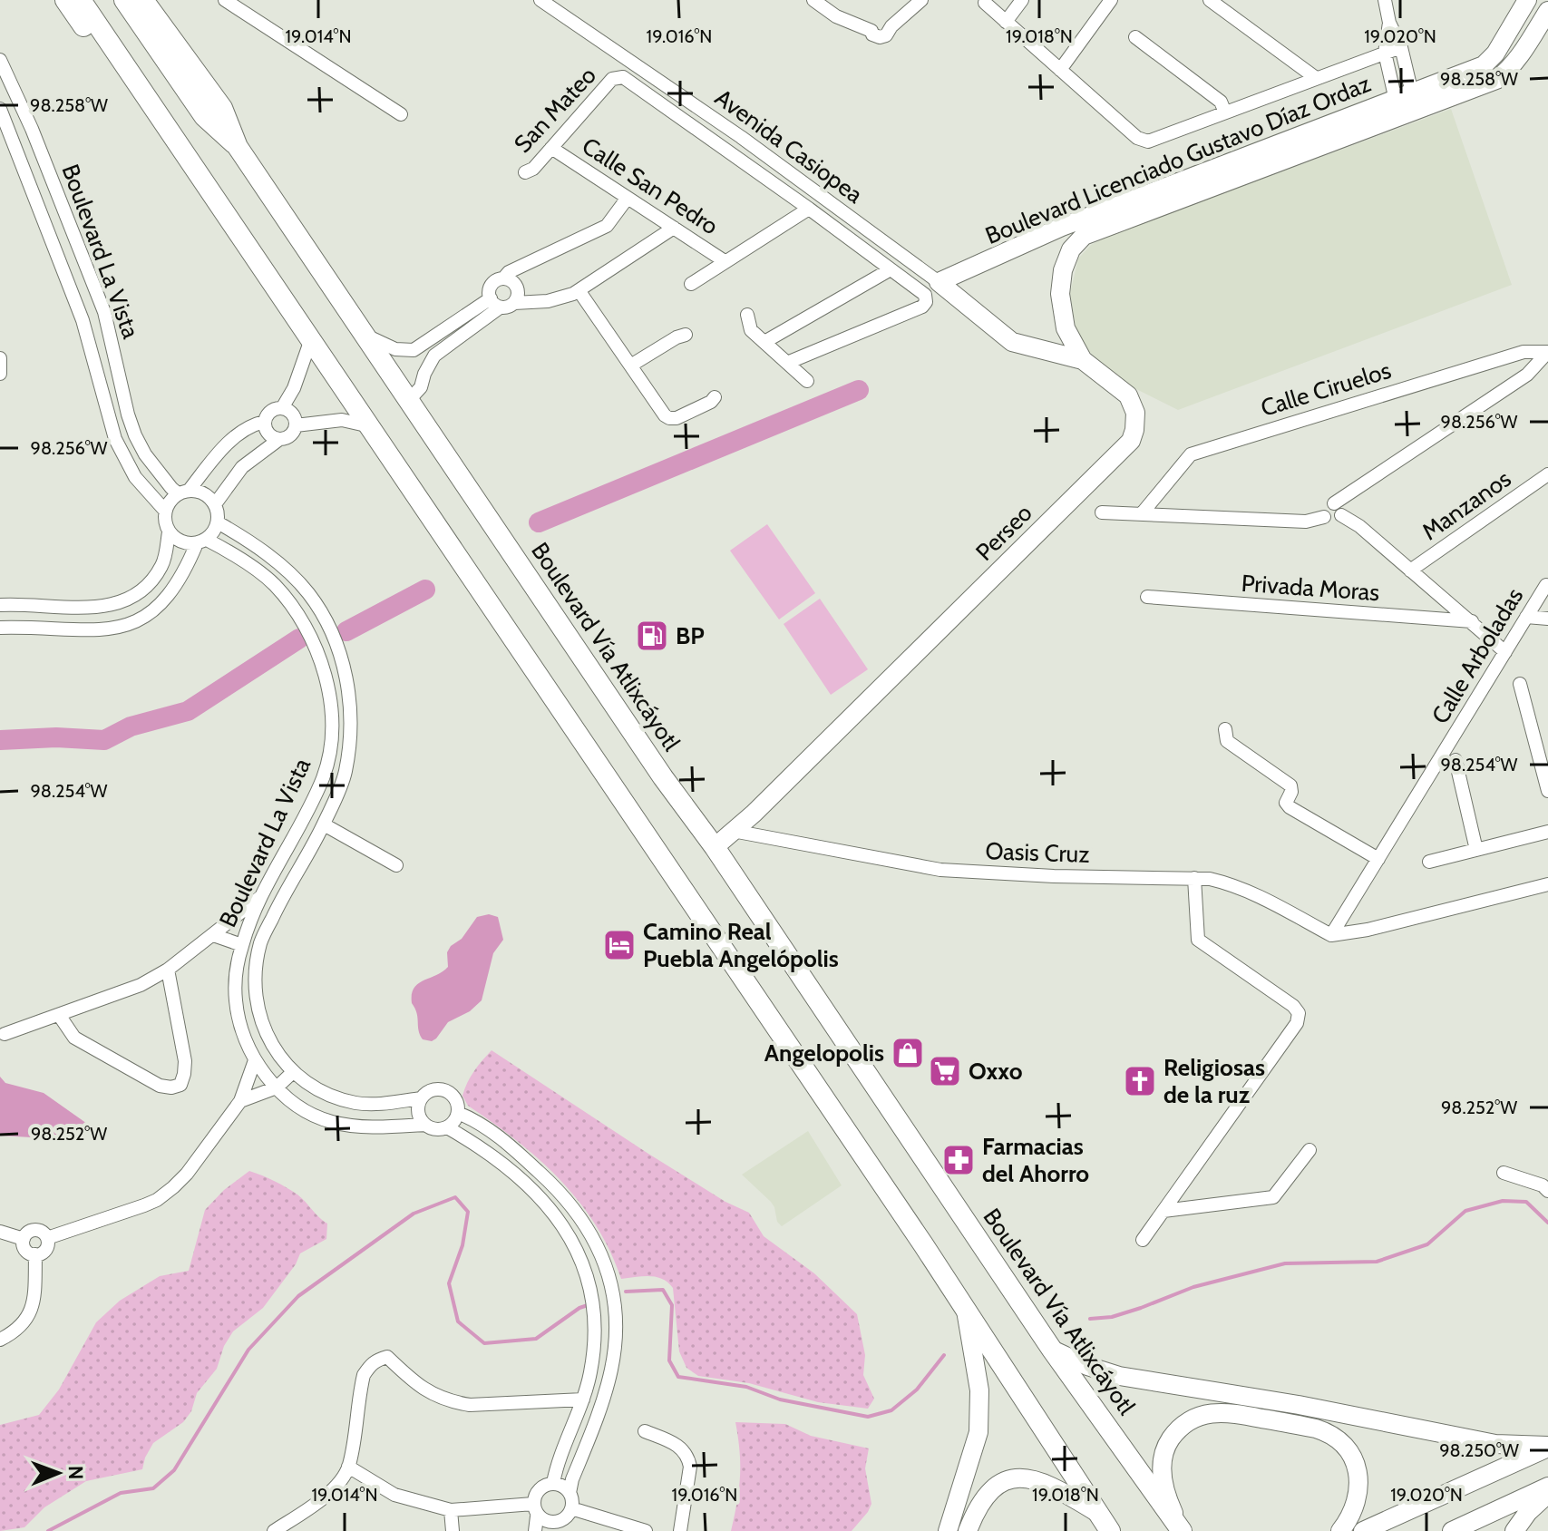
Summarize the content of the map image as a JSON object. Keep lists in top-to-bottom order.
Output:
{
  "streets": {
    "main road": ["Boulevard Vía Atlixcáyotl"],
    "street": [
      "San Mateo",
      "Avenida Casiopea",
      "Boulevard Licenciado Gustavo Díaz Ordaz",
      "Calle San Pedro",
      "Boulevard La Vista",
      "Calle Ciruelos",
      "Manzanos",
      "Perseo",
      "Privada Moras",
      "Calle Arboladas",
      "Oasis Cruz"
    ]
  },
  "crossings": [
    ["San Mateo", "Calle San Pedro"],
    ["Avenida Casiopea", "Boulevard Licenciado Gustavo Díaz Ordaz"],
    ["Avenida Casiopea", "Perseo"],
    ["Boulevard Licenciado Gustavo Díaz Ordaz", "Perseo"],
    ["Perseo", "Boulevard Vía Atlixcáyotl"],
    ["Perseo", "Oasis Cruz"],
    ["Calle Arboladas", "Oasis Cruz"]
  ],
  "places": {
    "fuel station": ["BP"],
    "hotel": ["Camino Real Puebla Angelópolis"],
    "shop": ["Angelopolis"],
    "supermarket": ["Oxxo"],
    "church": ["Religiosas de la ruz"],
    "pharmacy": ["Farmacias del Ahorro"]
  },
  "north": "right",
  "coordinates": [
    "19.014°N",
    "19.016°N",
    "19.018°N",
    "19.020°N",
    "98.258°W",
    "98.256°W",
    "98.254°W",
    "98.252°W",
    "98.250°W"
  ]
}
